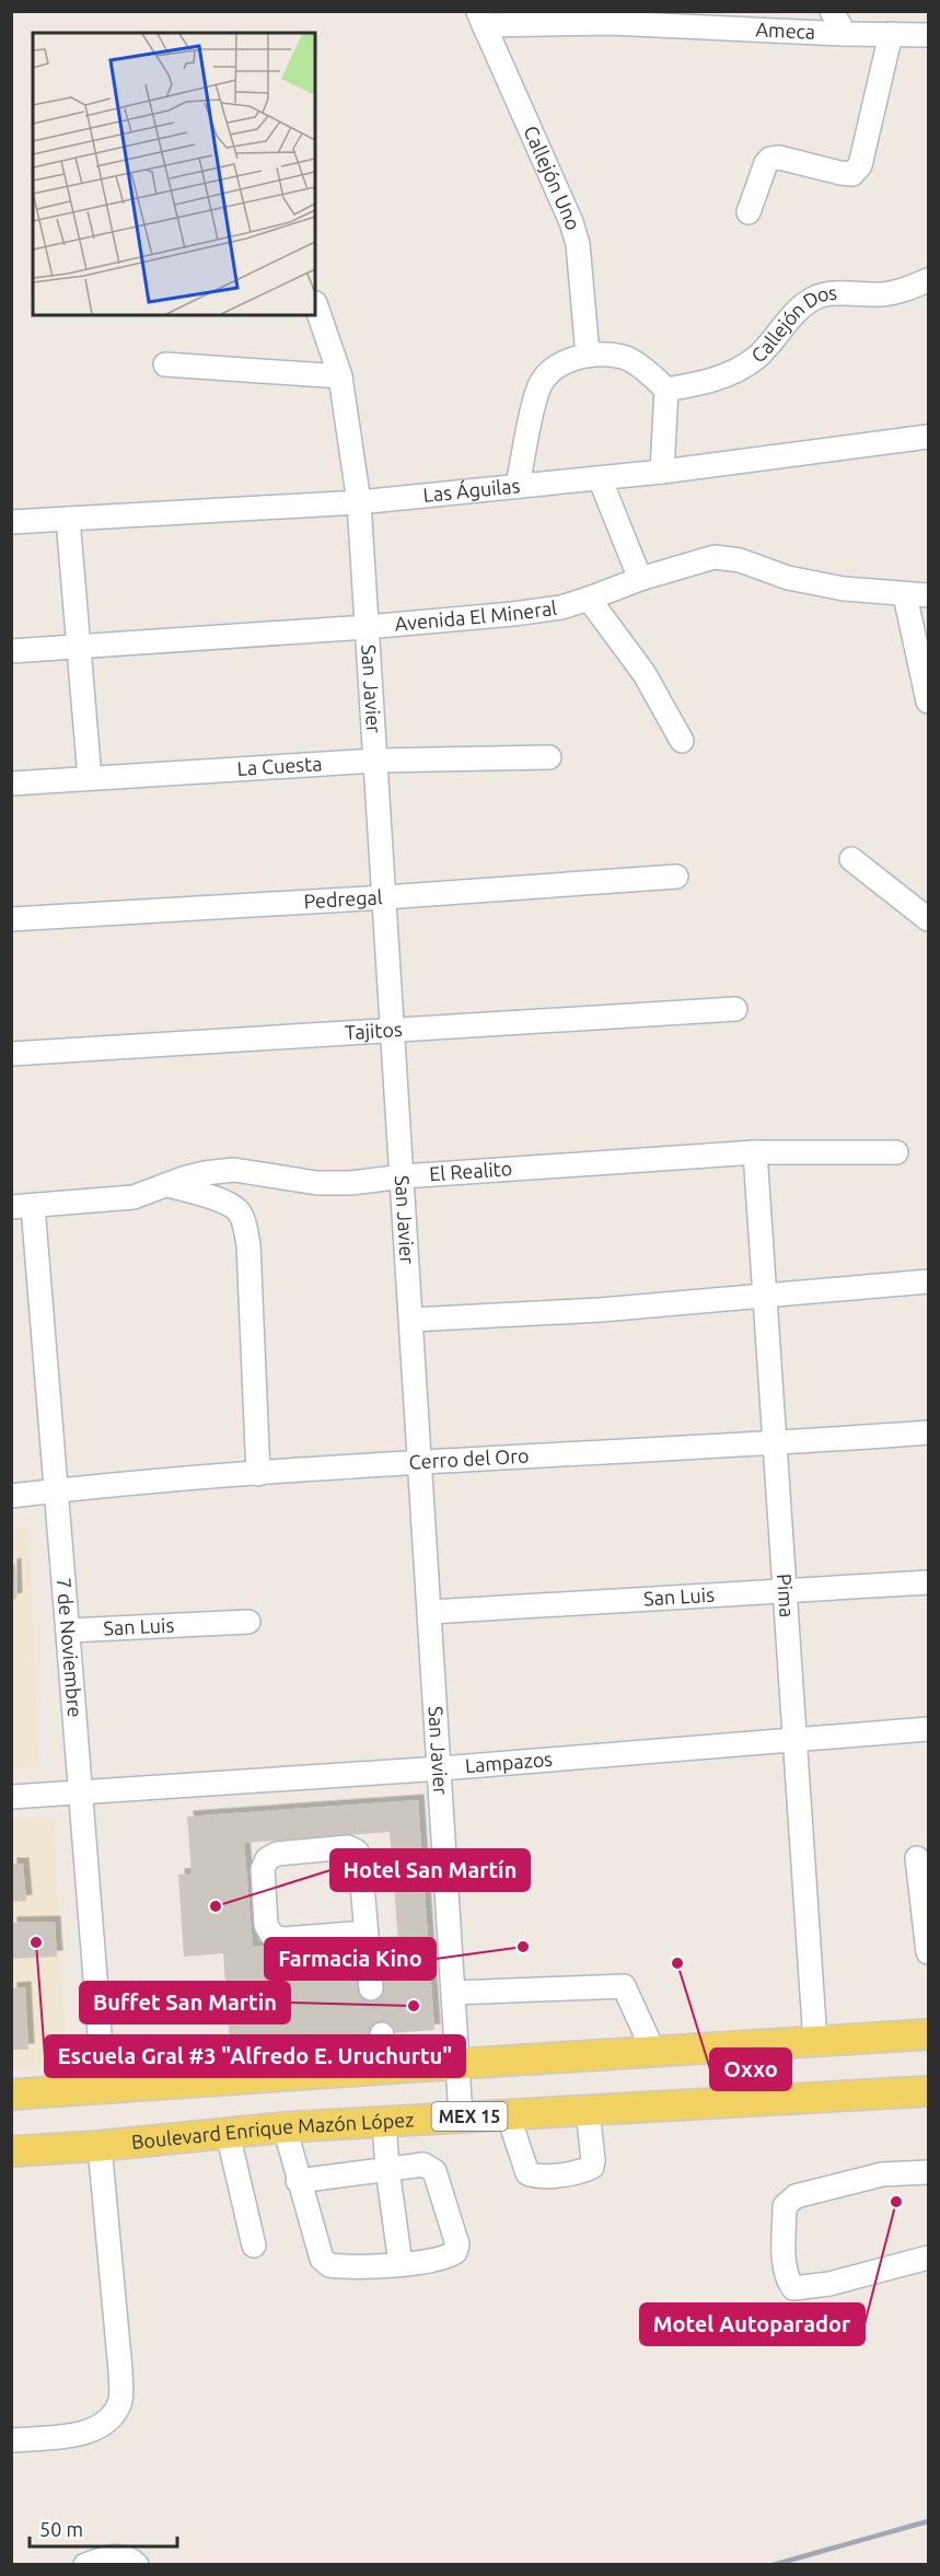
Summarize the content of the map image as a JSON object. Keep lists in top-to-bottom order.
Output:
{
  "streets": {
    "main road": ["MEX 15", "Boulevard Enrique Mazón López"],
    "street": [
      "Ameca",
      "Callejón Uno",
      "Callejón Dos",
      "Las Águilas",
      "Avenida El Mineral",
      "San Javier",
      "La Cuesta",
      "Pedregal",
      "Tajitos",
      "El Realito",
      "Cerro del Oro",
      "Pima",
      "San Luis",
      "7 de Noviembre",
      "Lampazos"
    ]
  },
  "crossings": [
    ["Ameca", "Callejón Uno"],
    ["Las Águilas", "San Javier"],
    ["Avenida El Mineral", "San Javier"],
    ["San Javier", "La Cuesta"],
    ["San Javier", "Pedregal"],
    ["San Javier", "Tajitos"],
    ["San Javier", "El Realito"],
    ["San Javier", "Cerro del Oro"],
    ["San Javier", "San Luis"],
    ["San Javier", "Lampazos"],
    ["San Javier", "Boulevard Enrique Mazón López"],
    ["El Realito", "Pima"],
    ["El Realito", "7 de Noviembre"],
    ["Cerro del Oro", "Pima"],
    ["Cerro del Oro", "7 de Noviembre"],
    ["Pima", "San Luis"],
    ["Pima", "Lampazos"],
    ["San Luis", "7 de Noviembre"],
    ["7 de Noviembre", "Lampazos"]
  ],
  "places": [
    "Hotel San Martín",
    "Escuela Gral #3 \"Alfredo E. Uruchurtu\"",
    "Farmacia Kino",
    "Oxxo",
    "Buffet San Martin",
    "Motel Autoparador"
  ],
  "scale_bar": "50 m"
}
